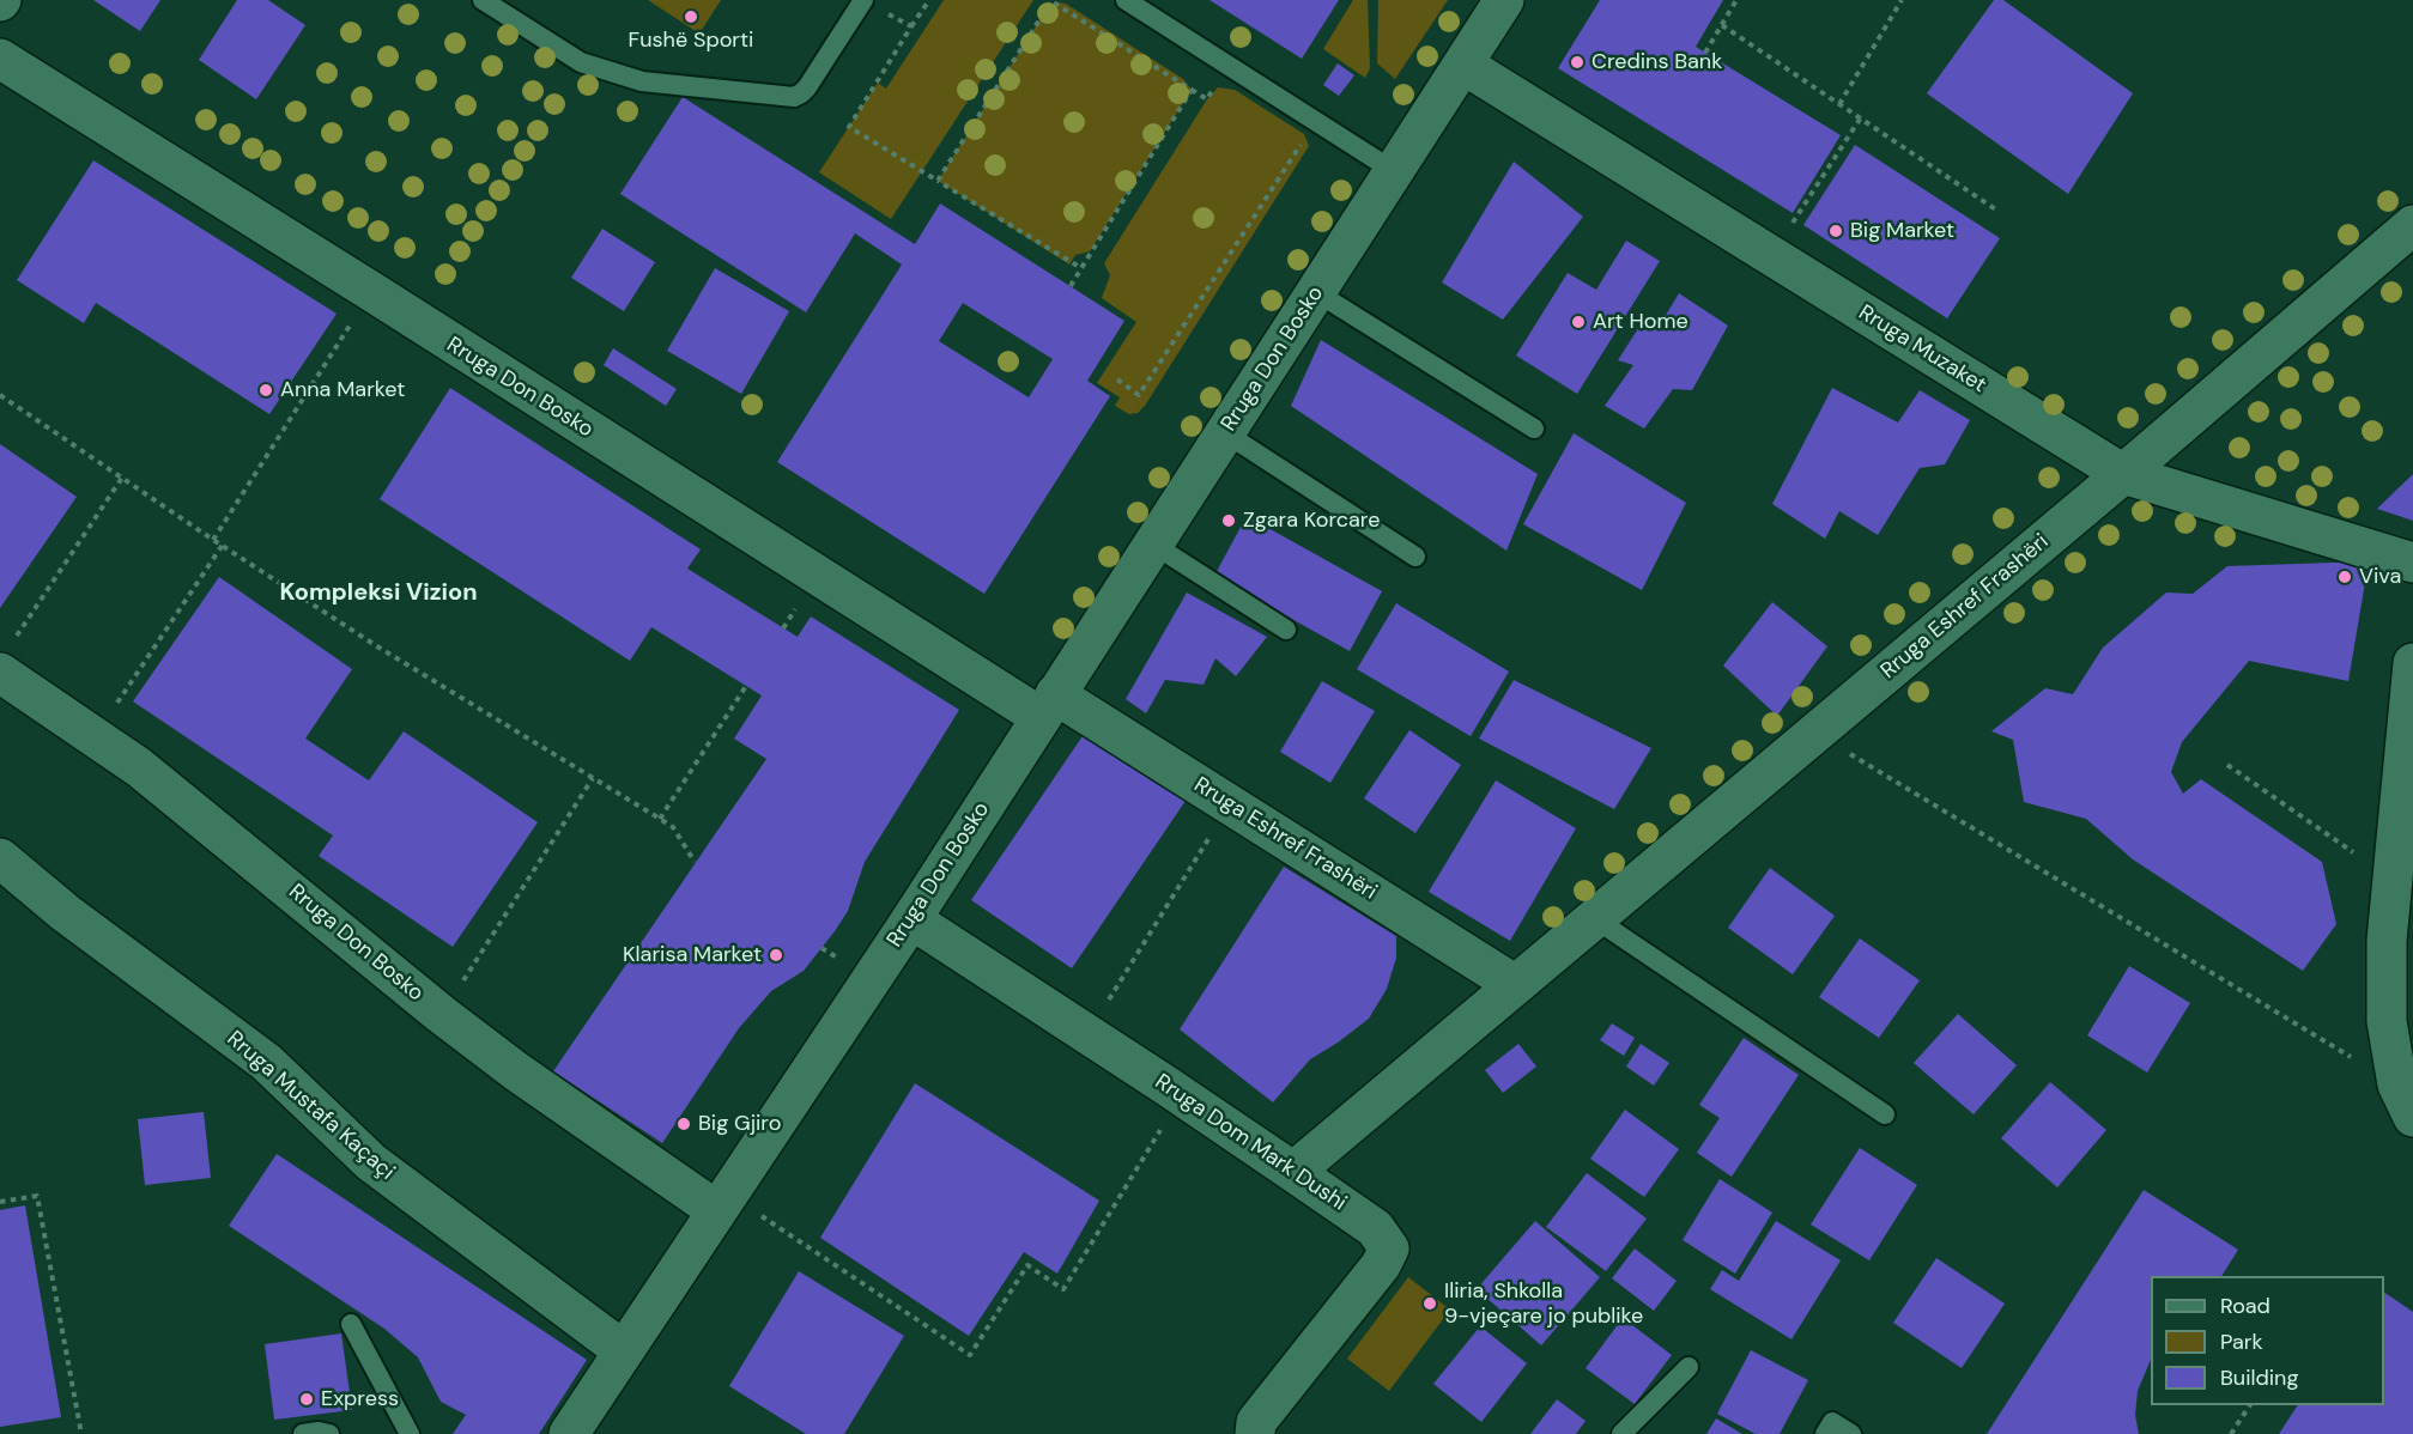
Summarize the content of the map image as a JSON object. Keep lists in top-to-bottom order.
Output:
{
  "streets": {
    "street": [
      "Rruga Muzaket",
      "Rruga Don Bosko",
      "Rruga Eshref Frashëri",
      "Rruga Mustafa Kaçaçi",
      "Rruga Dom Mark Dushi"
    ]
  },
  "crossings": [
    ["Rruga Muzaket", "Rruga Don Bosko"],
    ["Rruga Muzaket", "Rruga Eshref Frashëri"],
    ["Rruga Don Bosko", "Rruga Eshref Frashëri"],
    ["Rruga Don Bosko", "Rruga Mustafa Kaçaçi"],
    ["Rruga Don Bosko", "Rruga Dom Mark Dushi"],
    ["Rruga Eshref Frashëri", "Rruga Dom Mark Dushi"]
  ],
  "districts": ["Kompleksi Vizion"],
  "places": [
    "Fushë Sporti",
    "Credins Bank",
    "Big Market",
    "Art Home",
    "Anna Market",
    "Zgara Korcare",
    "Viva",
    "Klarisa Market",
    "Big Gjiro",
    "Iliria, Shkolla 9-vjeçare jo publike",
    "Express"
  ],
  "legend": ["Road", "Park", "Building"]
}
